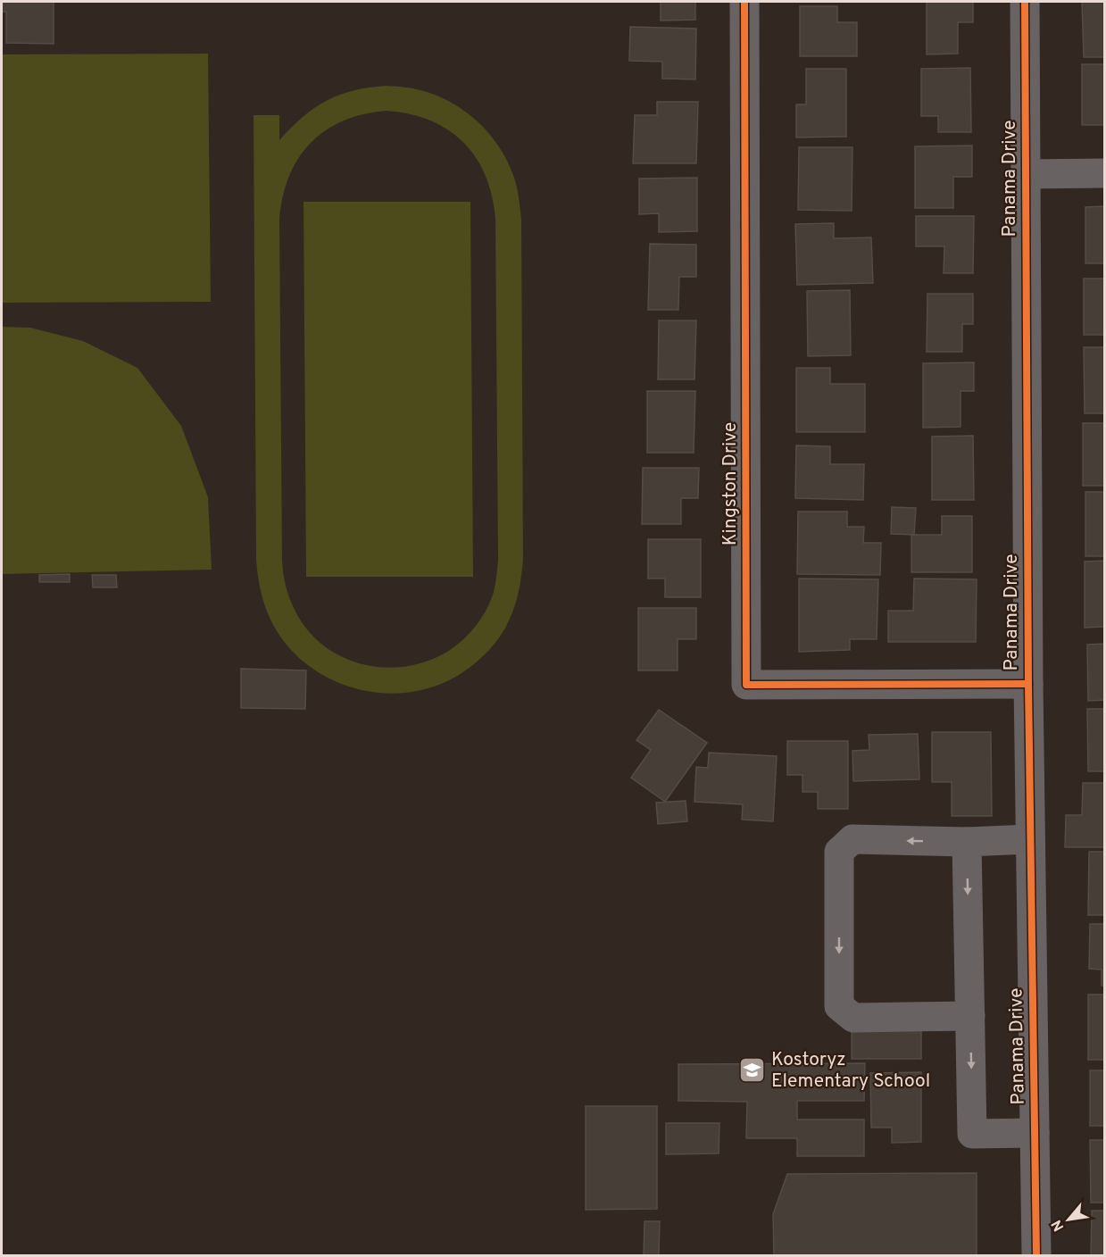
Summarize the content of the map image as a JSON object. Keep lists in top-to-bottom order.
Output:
{
  "streets": {
    "street": ["Panama Drive", "Kingston Drive"]
  },
  "crossings": [
    ["Panama Drive", "Kingston Drive"]
  ],
  "places": {
    "school or university": ["Kostoryz Elementary School"]
  },
  "north": "bottom left"
}
